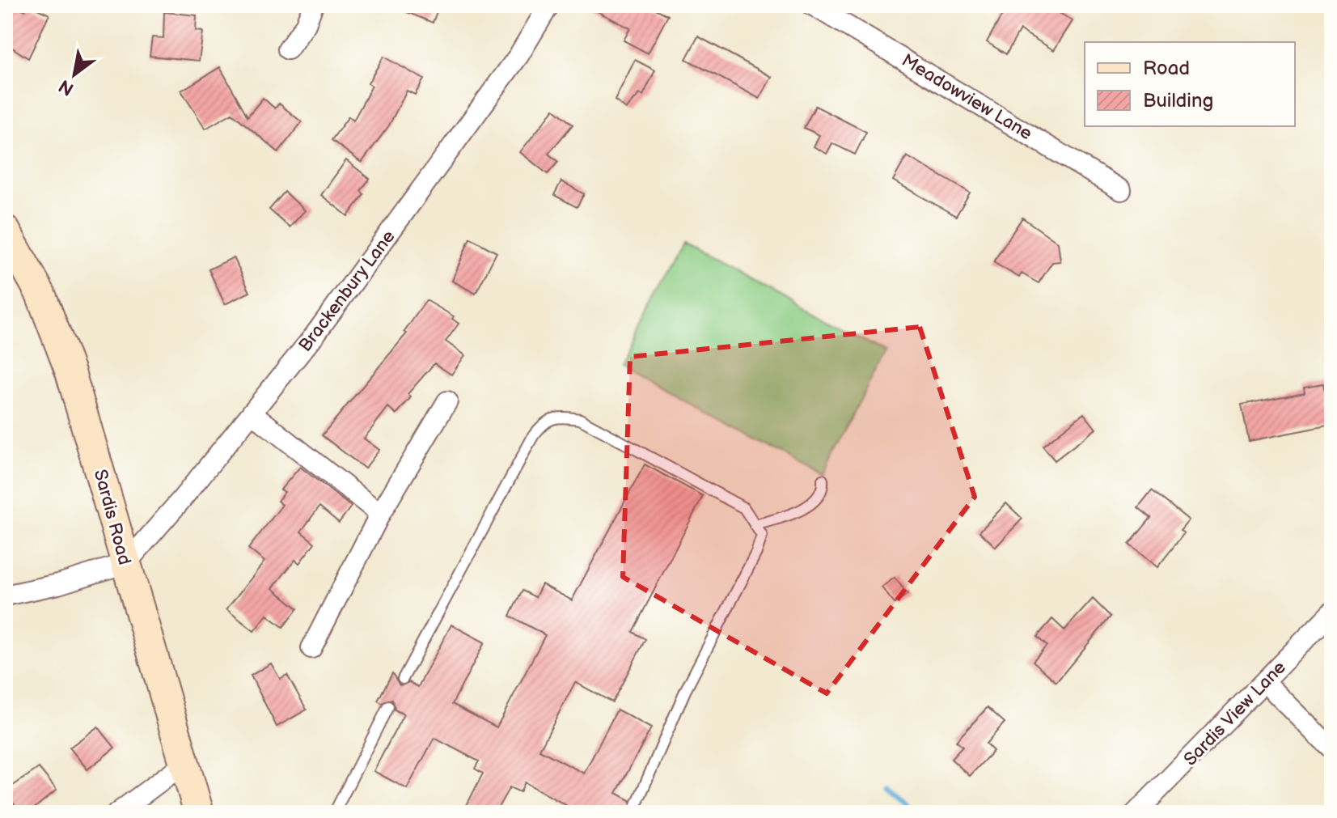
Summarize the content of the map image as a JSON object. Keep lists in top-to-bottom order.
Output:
{
  "streets": {
    "main road": ["Sardis Road"],
    "street": ["Meadowview Lane", "Brackenbury Lane", "Sardis View Lane"]
  },
  "crossings": [
    ["Brackenbury Lane", "Sardis Road"]
  ],
  "legend": ["Road", "Building"],
  "north": "bottom left"
}
